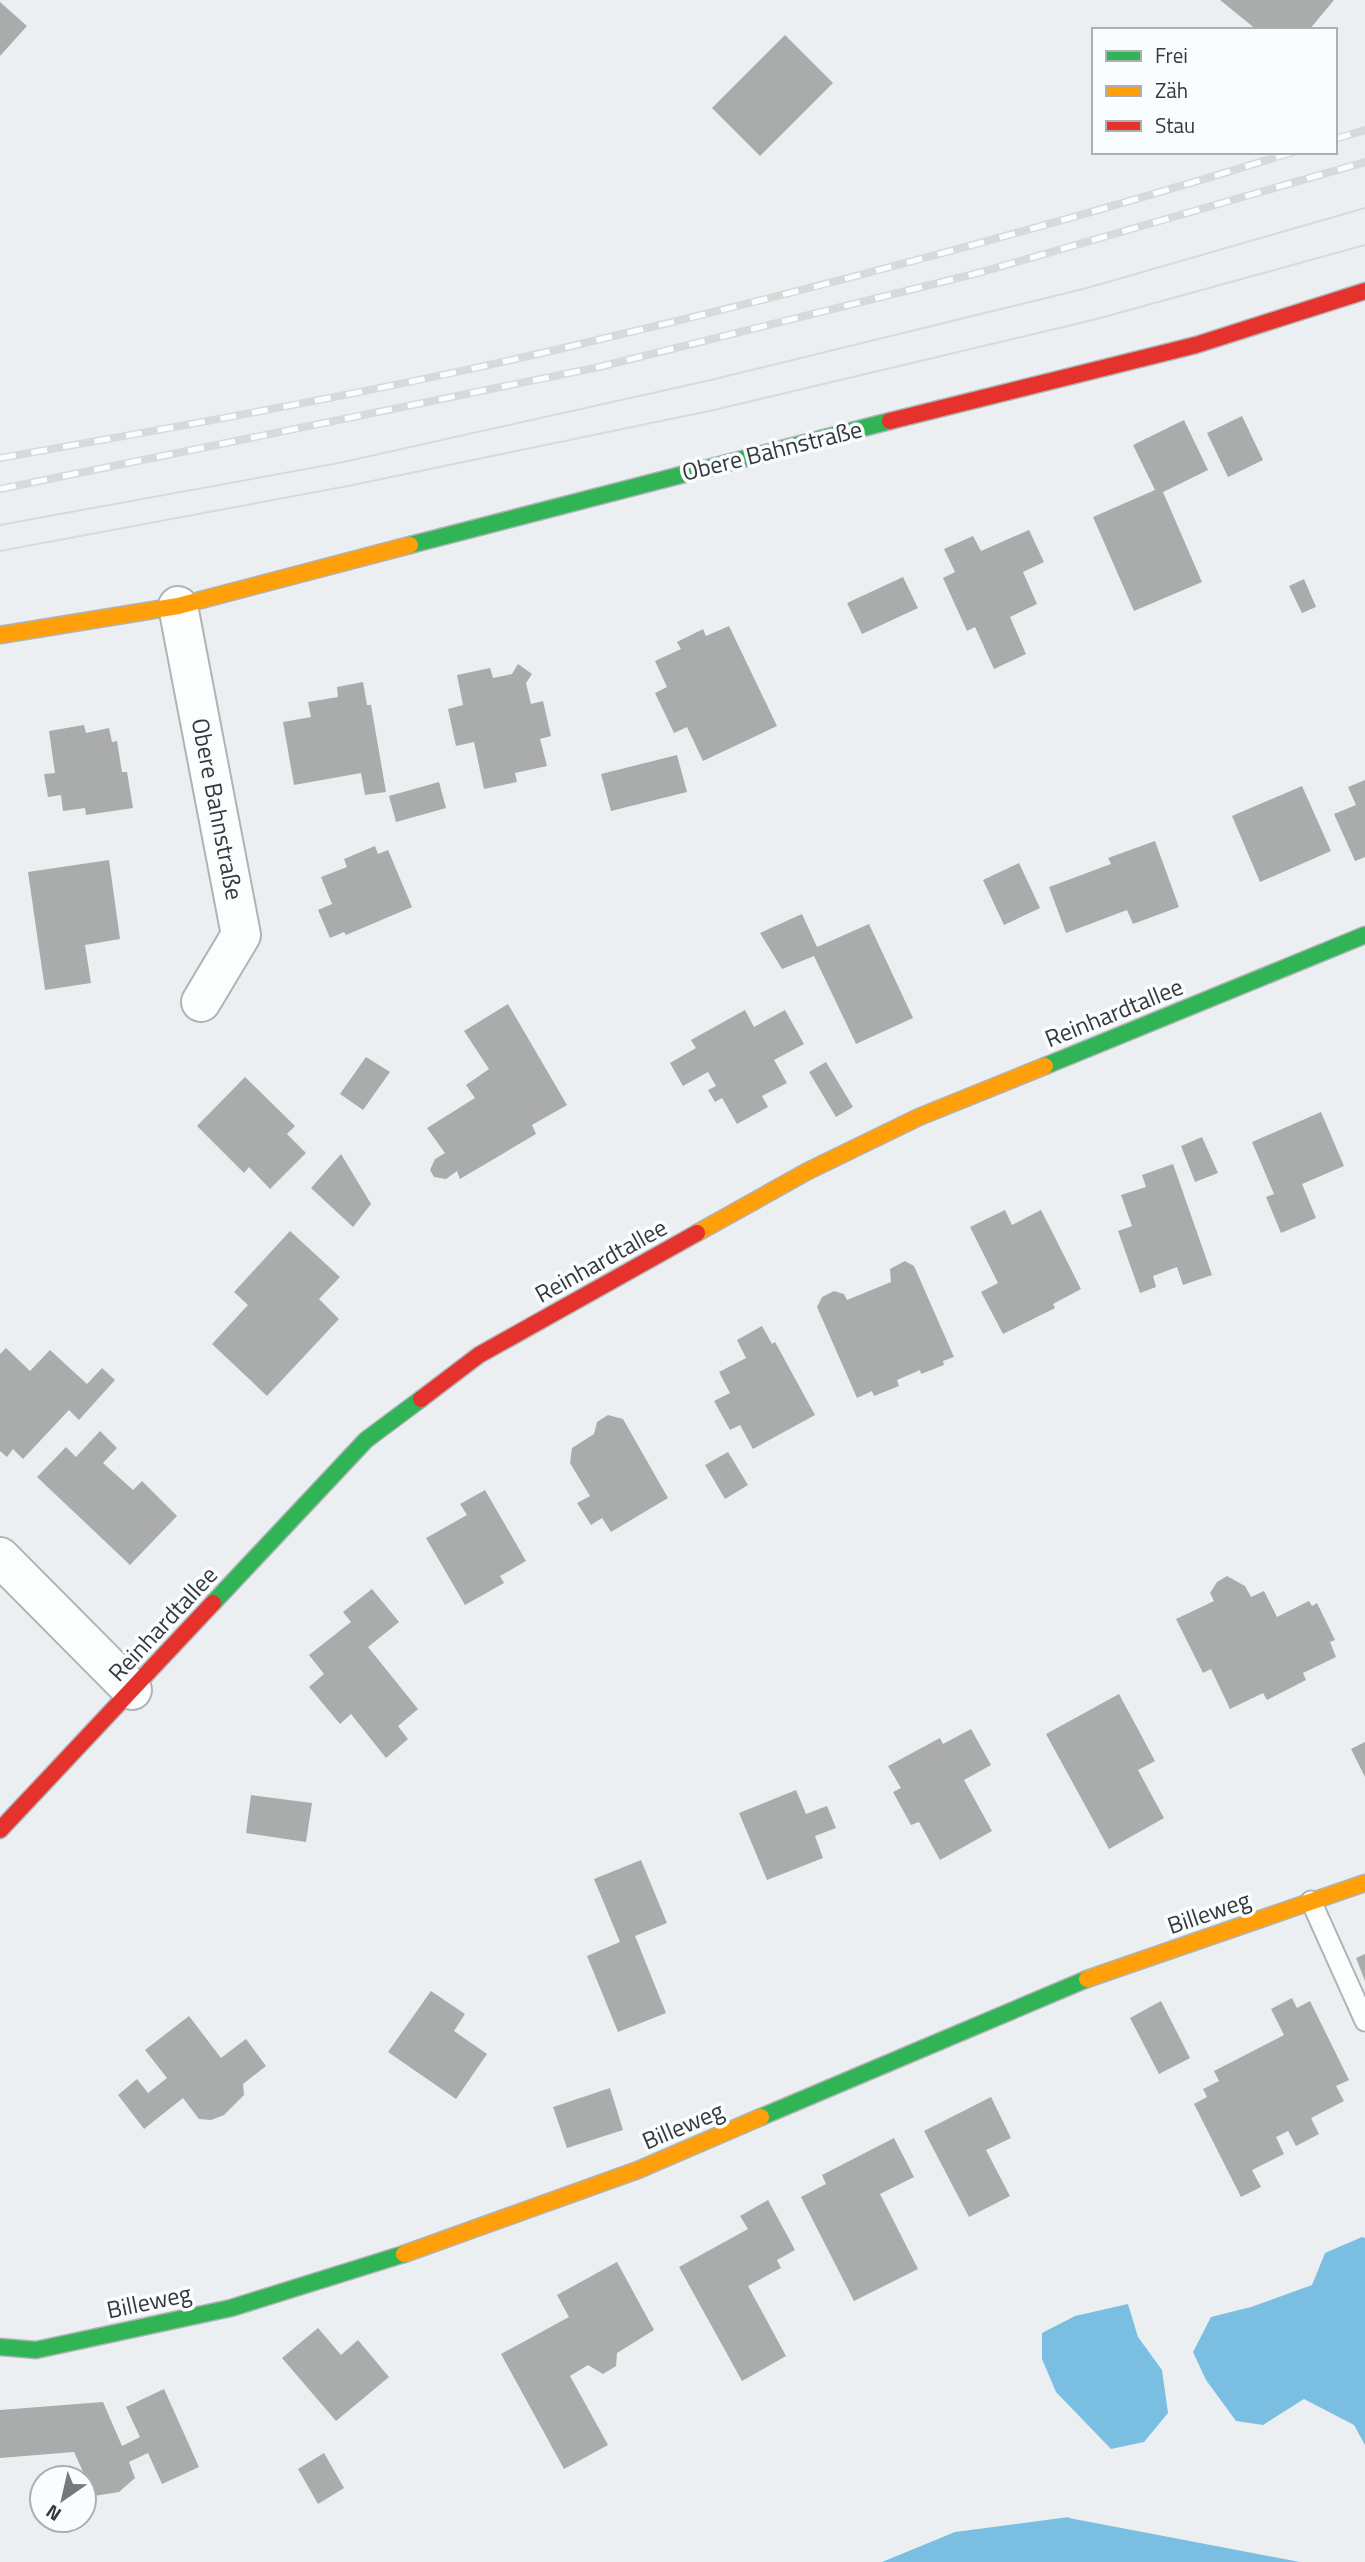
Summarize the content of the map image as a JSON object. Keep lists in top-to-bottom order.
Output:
{
  "streets": {
    "street": ["Obere Bahnstraße", "Reinhardtallee", "Billeweg"]
  },
  "legend": ["Frei", "Zäh", "Stau"],
  "north": "bottom left"
}
